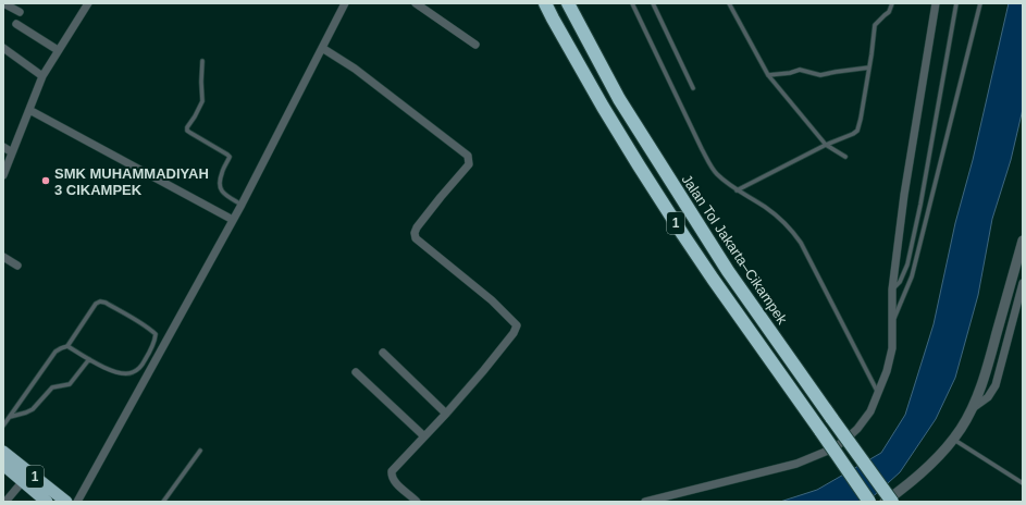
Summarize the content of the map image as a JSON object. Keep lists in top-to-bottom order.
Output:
{
  "streets": {
    "highway": ["1", "Jalan Tol Jakarta–Cikampek"]
  },
  "places": ["SMK MUHAMMADIYAH 3 CIKAMPEK"]
}
